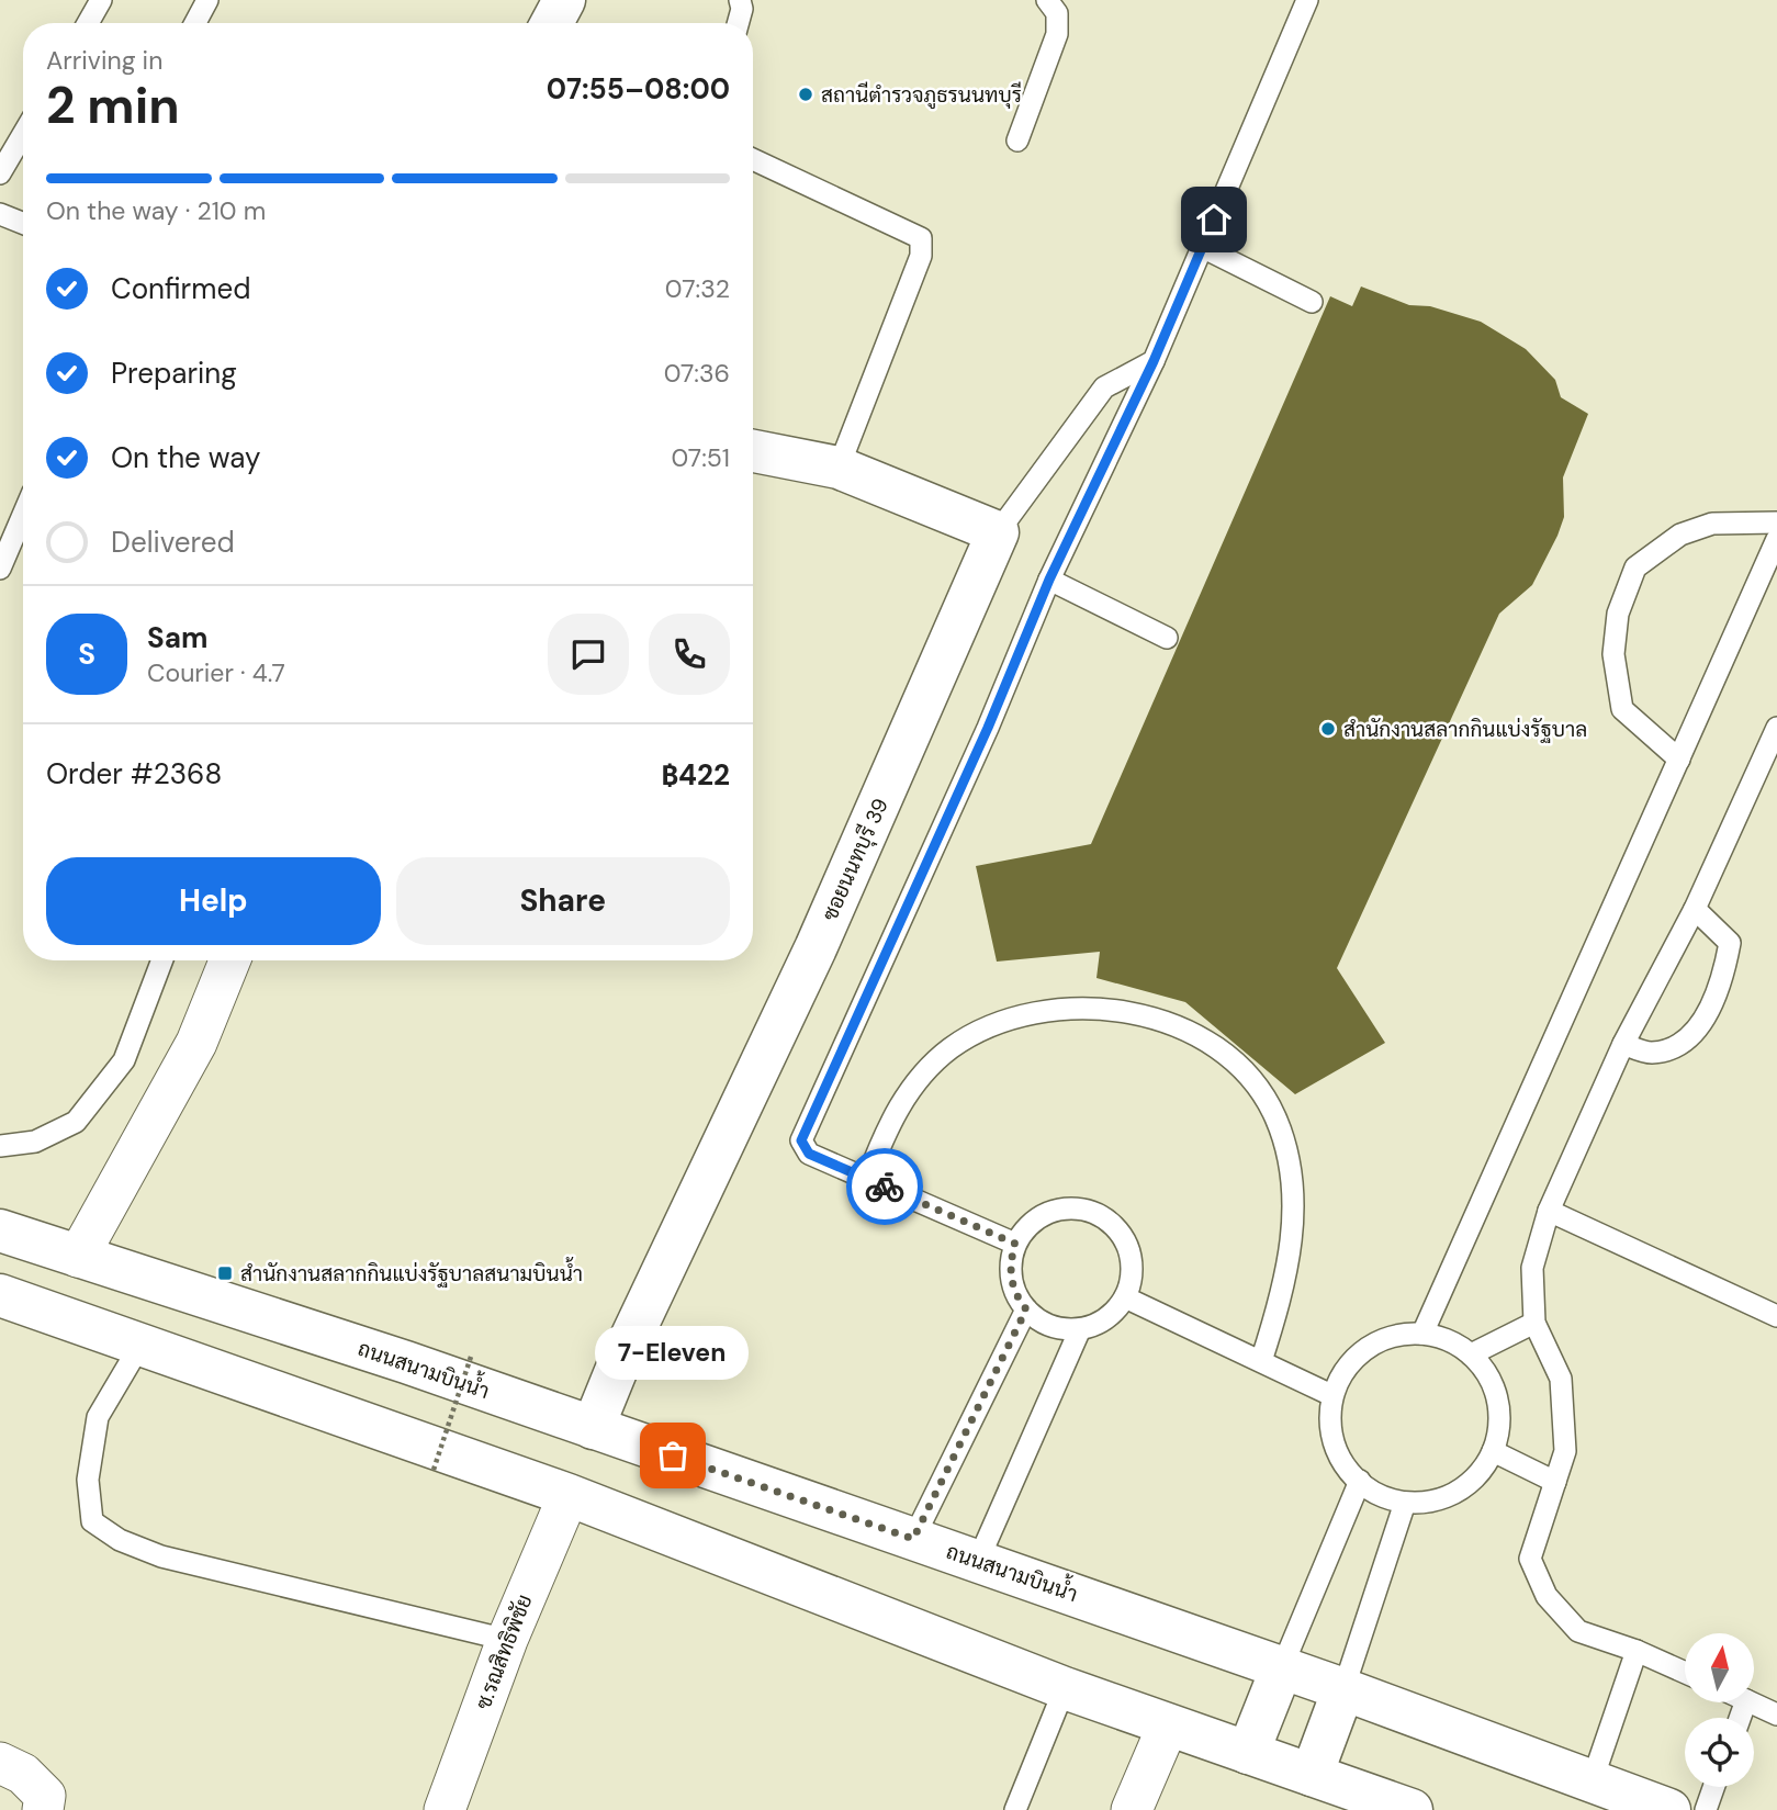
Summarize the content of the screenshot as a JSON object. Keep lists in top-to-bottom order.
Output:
{
  "streets": {
    "main road": ["ซอยนนทบุรี 39", "ถนนสนามบินน้ำ"],
    "street": ["ซ.รณสิทธิพิชัย"]
  },
  "crossings": [
    ["ซอยนนทบุรี 39", "ถนนสนามบินน้ำ"]
  ],
  "places": {
    "other": ["สถานีตำรวจภูธรนนทบุรี", "สำนักงานสลากกินแบ่งรัฐบาล", "7-Eleven"],
    "transit": ["สำนักงานสลากกินแบ่งรัฐบาลสนามบินน้ำ"]
  },
  "north": "top",
  "page": {
    "heading": ["2 min", "Arriving in", "07:55–08:00"],
    "panel": [
      "Sam",
      "Courier · 4.7",
      "Order #2368",
      "฿422"
    ],
    "bar": "On the way · 210 m",
    "list": [
      ["Confirmed", "07:32"],
      ["Preparing", "07:36"],
      ["On the way", "07:51"],
      "Delivered"
    ],
    "round": "S",
    "buttons": ["Help", "Share"],
    "bubble": "7-Eleven"
  }
}
